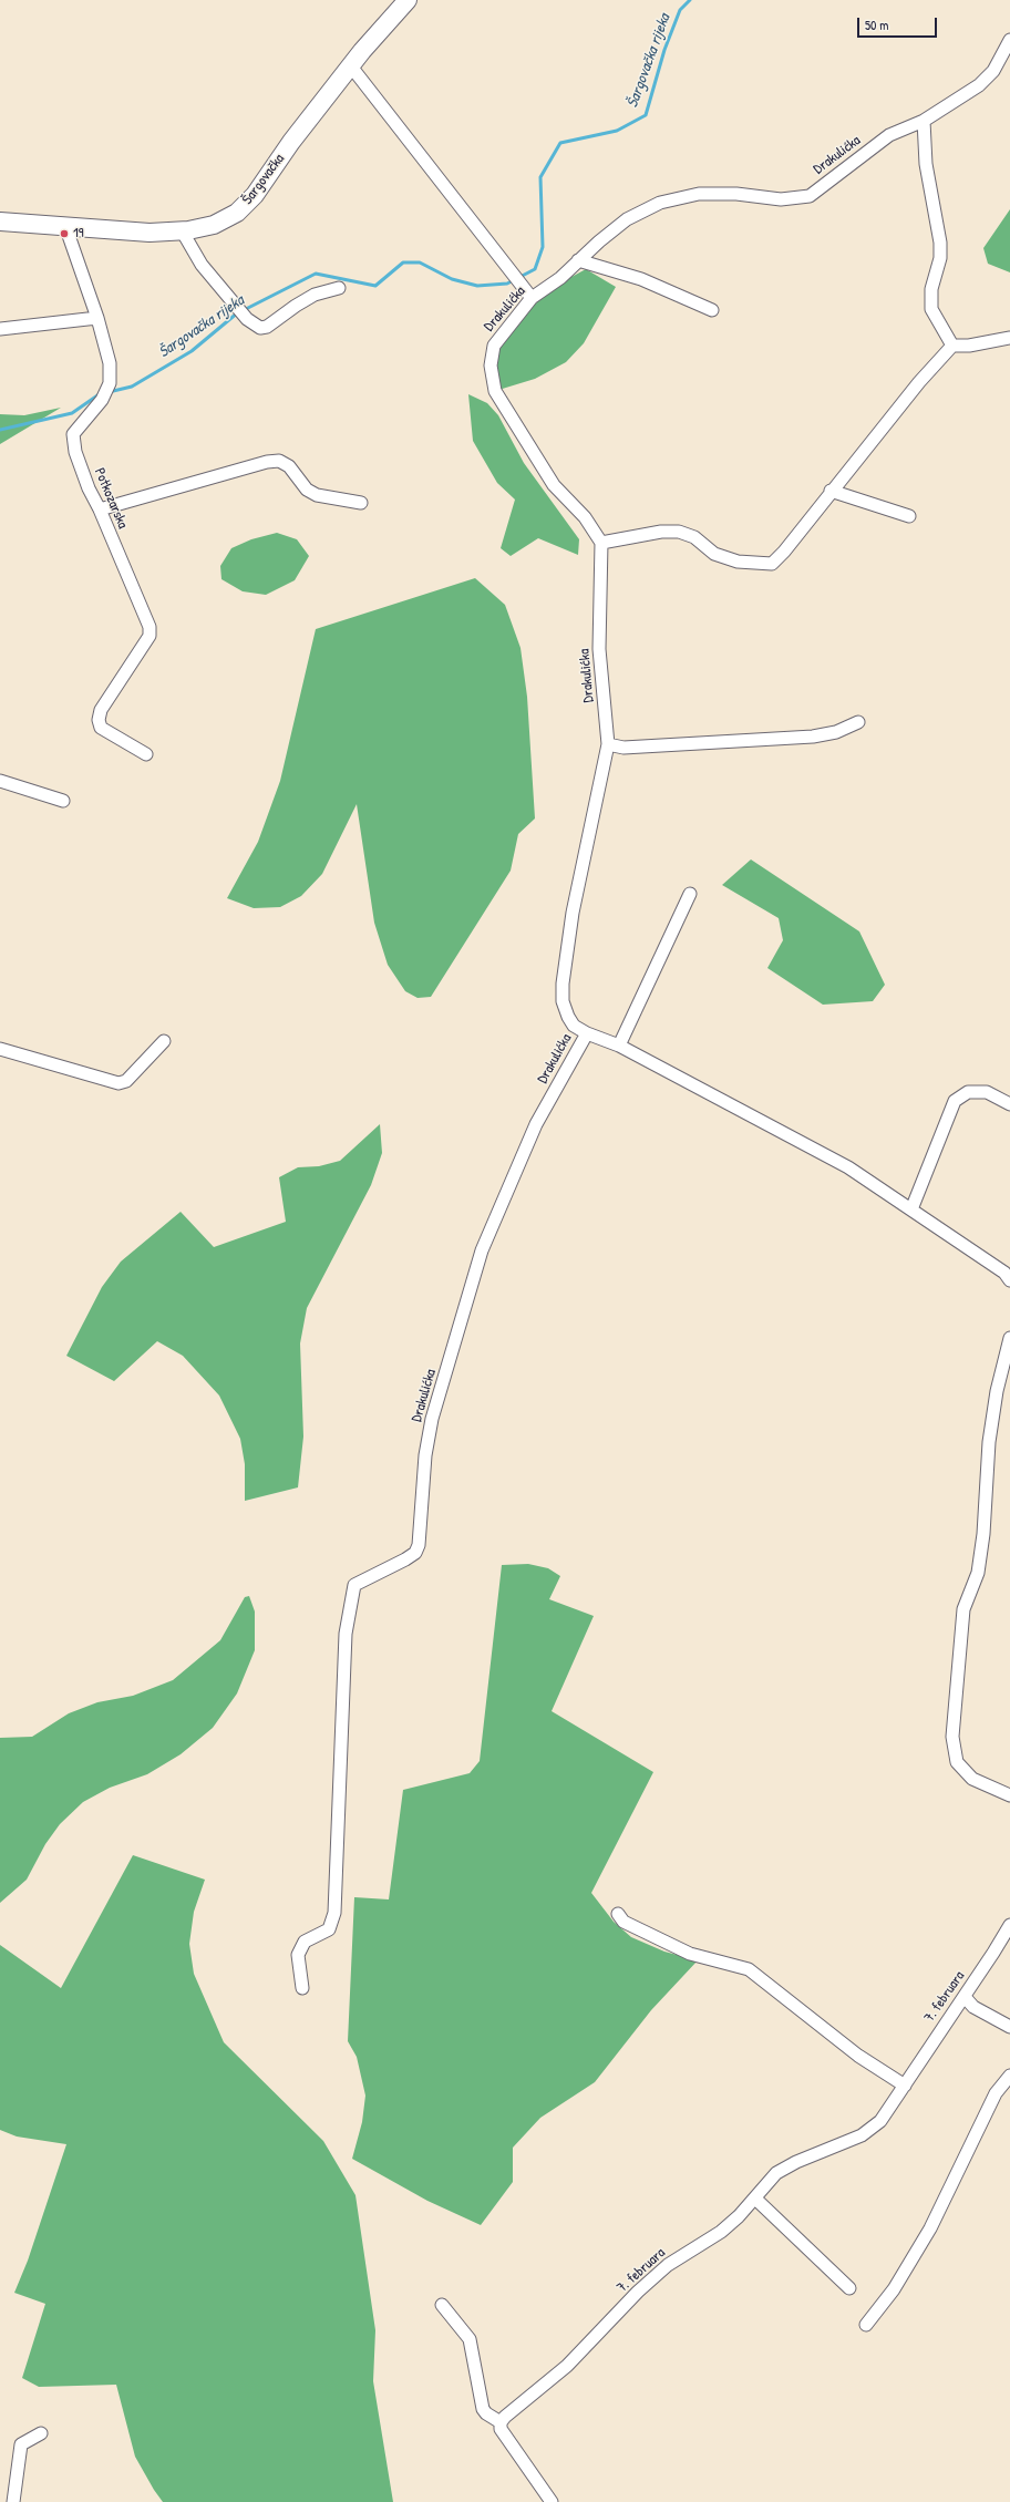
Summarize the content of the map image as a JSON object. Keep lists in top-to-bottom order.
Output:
{
  "streets": {
    "street": [
      "Drakulićka",
      "Šargovačka",
      "Potkozarska",
      "7. februara"
    ]
  },
  "crossings": [
    ["Šargovačka", "Potkozarska"]
  ],
  "water": ["Šargovačka rijeka"],
  "places": ["19"],
  "scale_bar": "50 m"
}
